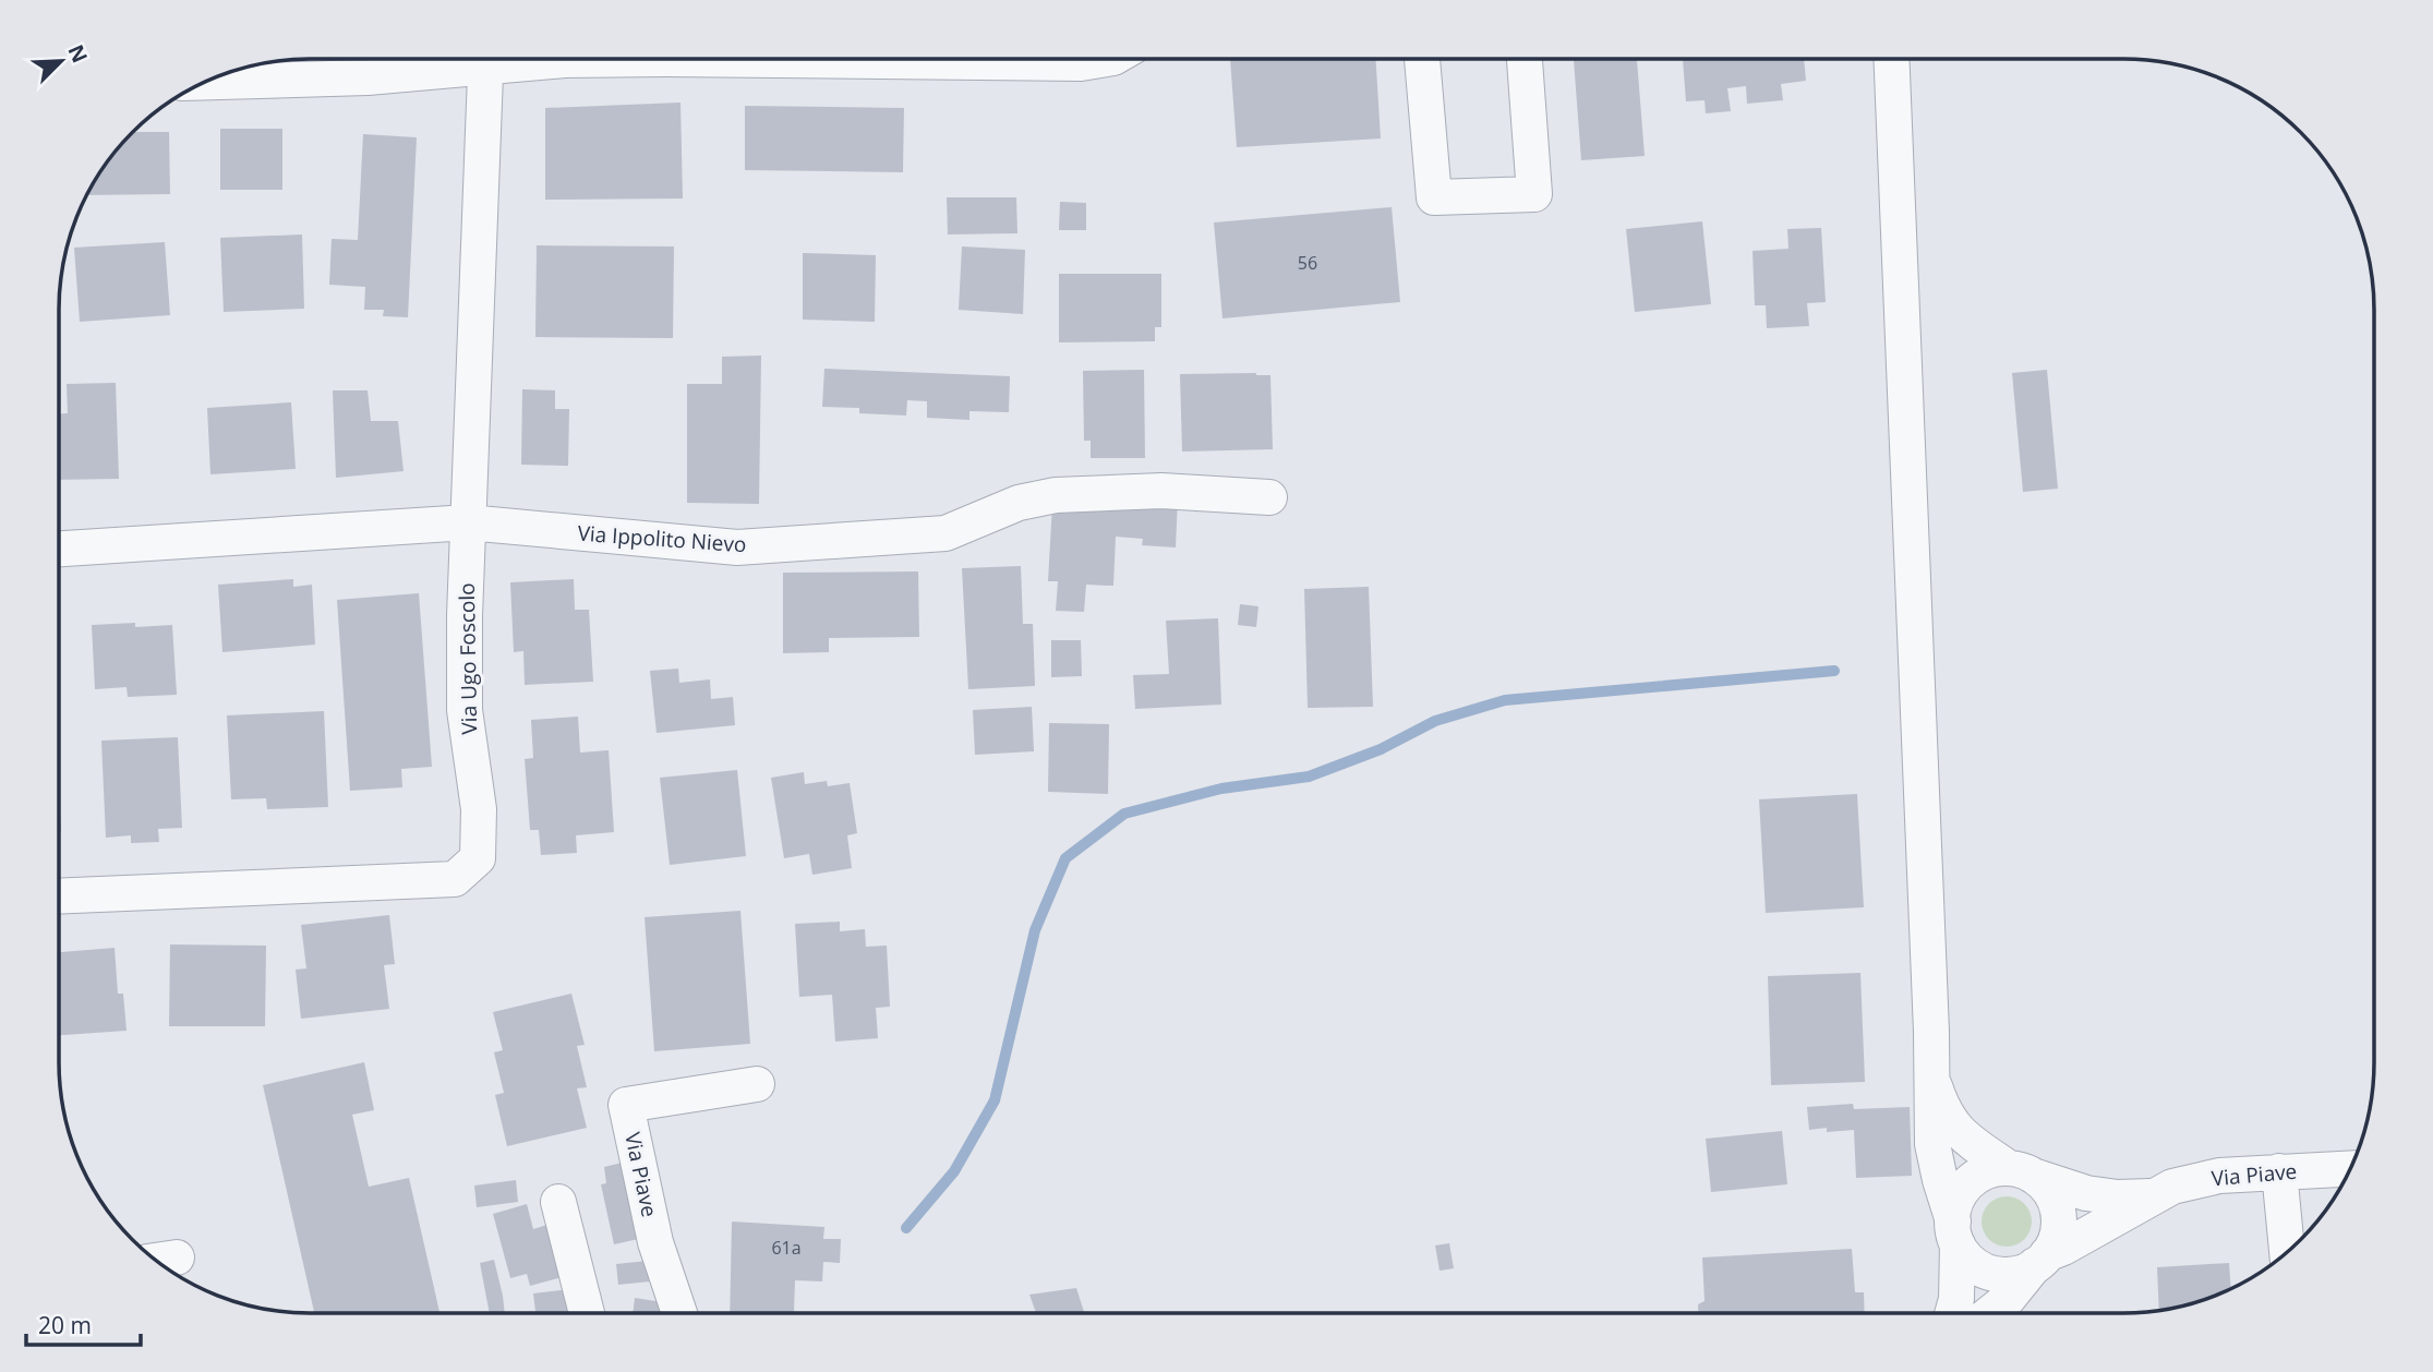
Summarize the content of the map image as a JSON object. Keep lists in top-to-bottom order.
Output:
{
  "streets": {
    "street": ["Via Ippolito Nievo", "Via Ugo Foscolo", "Via Piave"]
  },
  "crossings": [
    ["Via Ippolito Nievo", "Via Ugo Foscolo"]
  ],
  "house_numbers": ["56", "61a"],
  "scale_bar": "20 m",
  "north": "top right"
}
